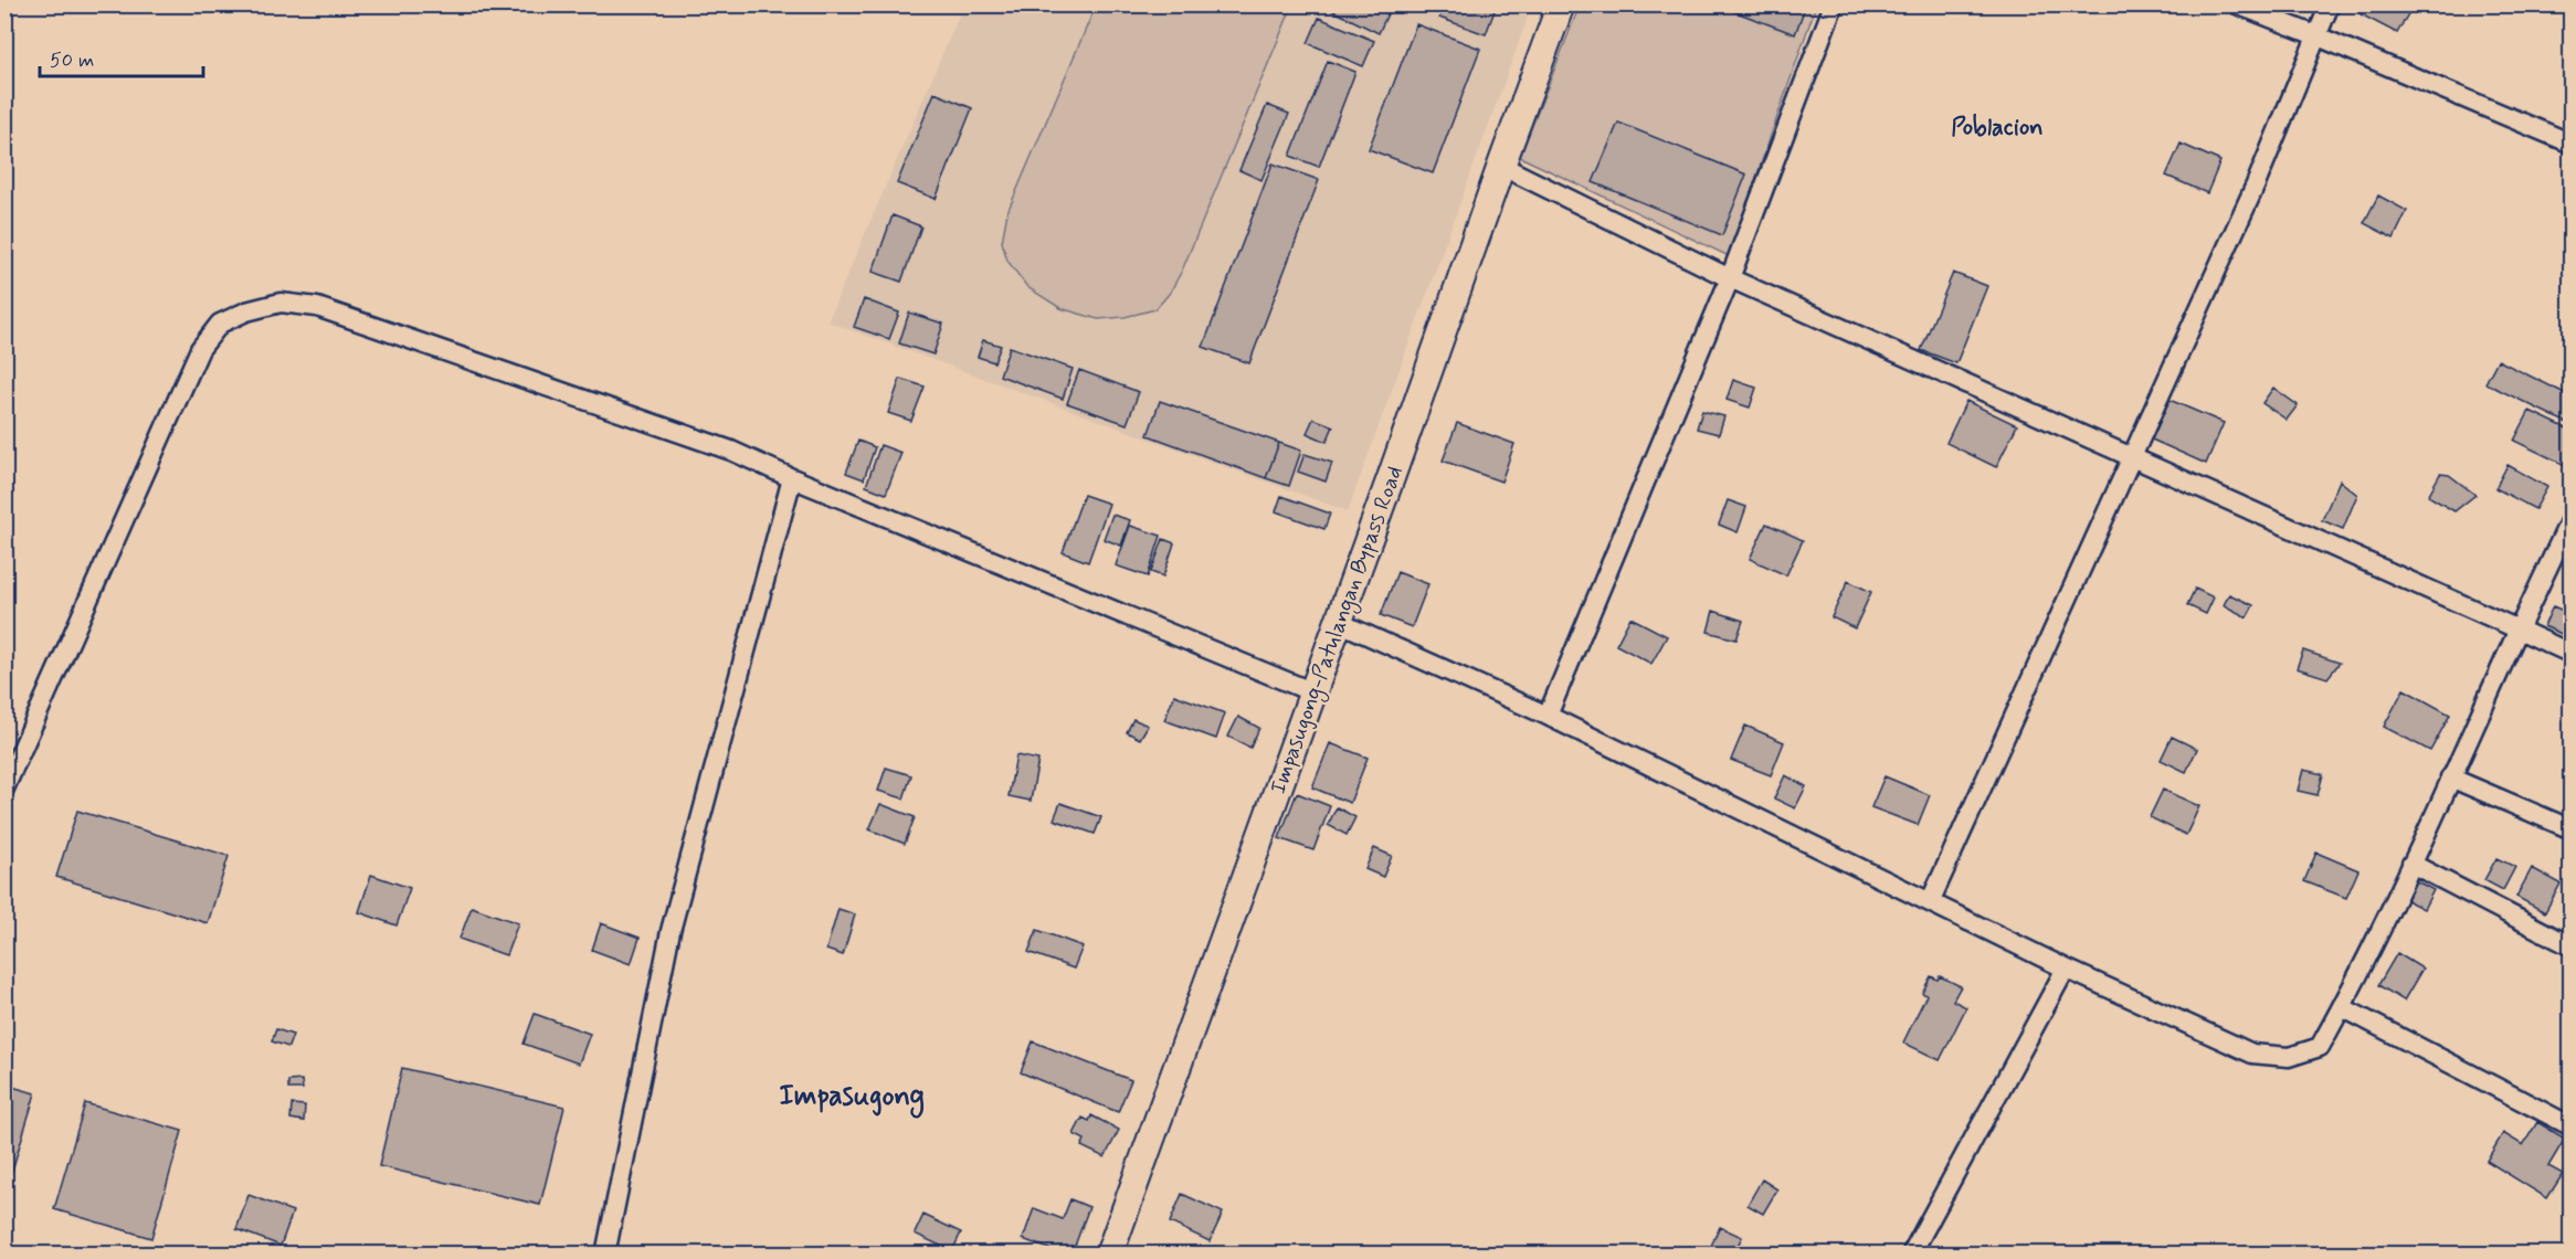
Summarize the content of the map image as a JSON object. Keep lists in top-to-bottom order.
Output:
{
  "streets": {
    "main road": ["Impasugong-Patulangan Bypass Road"]
  },
  "districts": ["Poblacion", "Impasugong"],
  "scale_bar": "50 m"
}
